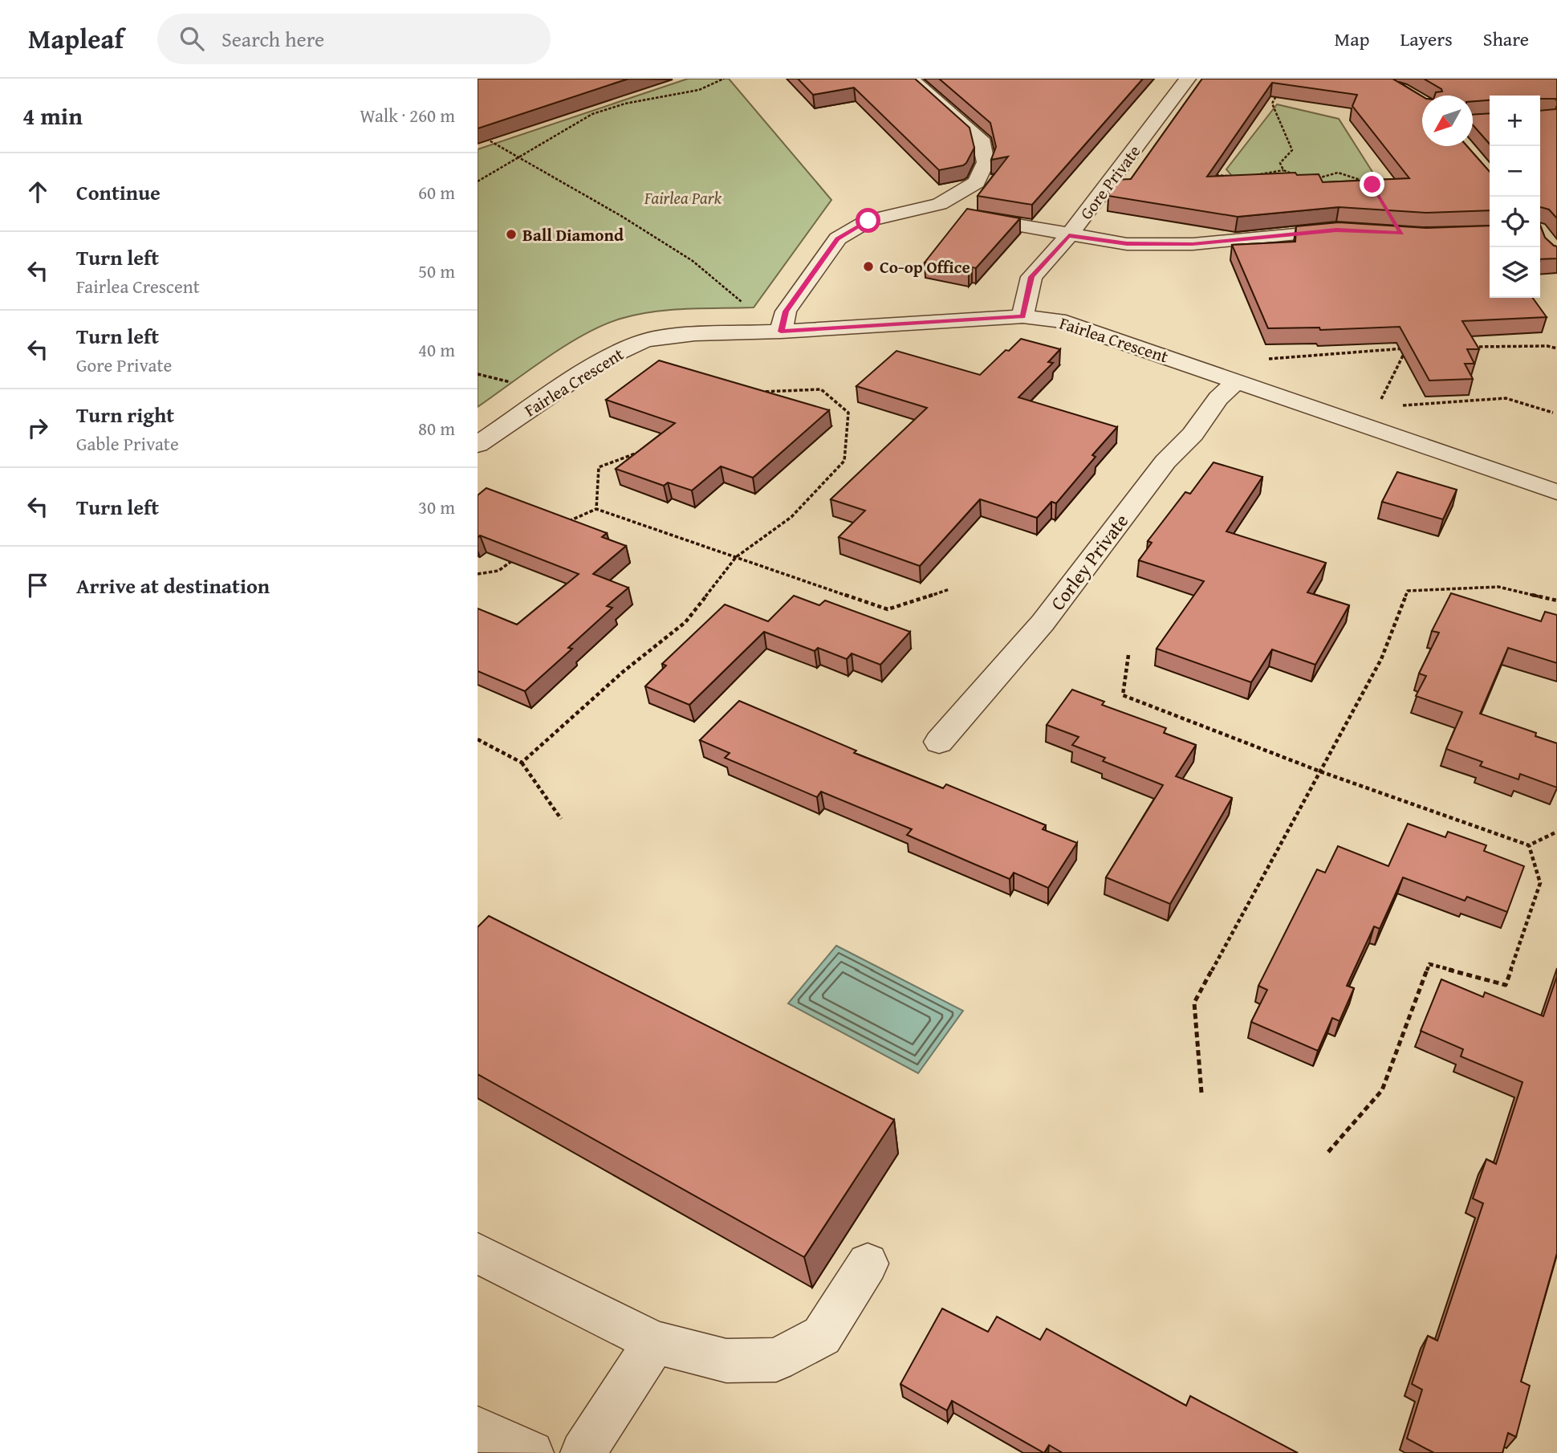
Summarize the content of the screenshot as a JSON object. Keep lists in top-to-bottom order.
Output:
{
  "streets": {
    "street": ["Gore Private", "Fairlea Crescent", "Corley Private"]
  },
  "crossings": [
    ["Gore Private", "Fairlea Crescent"],
    ["Fairlea Crescent", "Corley Private"]
  ],
  "parks": ["Fairlea Park"],
  "places": ["Ball Diamond", "Co-op Office"],
  "north": "bottom left",
  "page": {
    "header": "Mapleaf",
    "search": "Search here",
    "nav": ["Map", "Layers", "Share"],
    "heading": ["4 min", "Walk · 260 m"],
    "map_buttons": ["+", "−"],
    "list": [
      ["Continue", "60 m"],
      ["Turn left", "Fairlea Crescent", "50 m"],
      ["Turn left", "Gore Private", "40 m"],
      ["Turn right", "Gable Private", "80 m"],
      ["Turn left", "30 m"],
      "Arrive at destination"
    ]
  }
}
